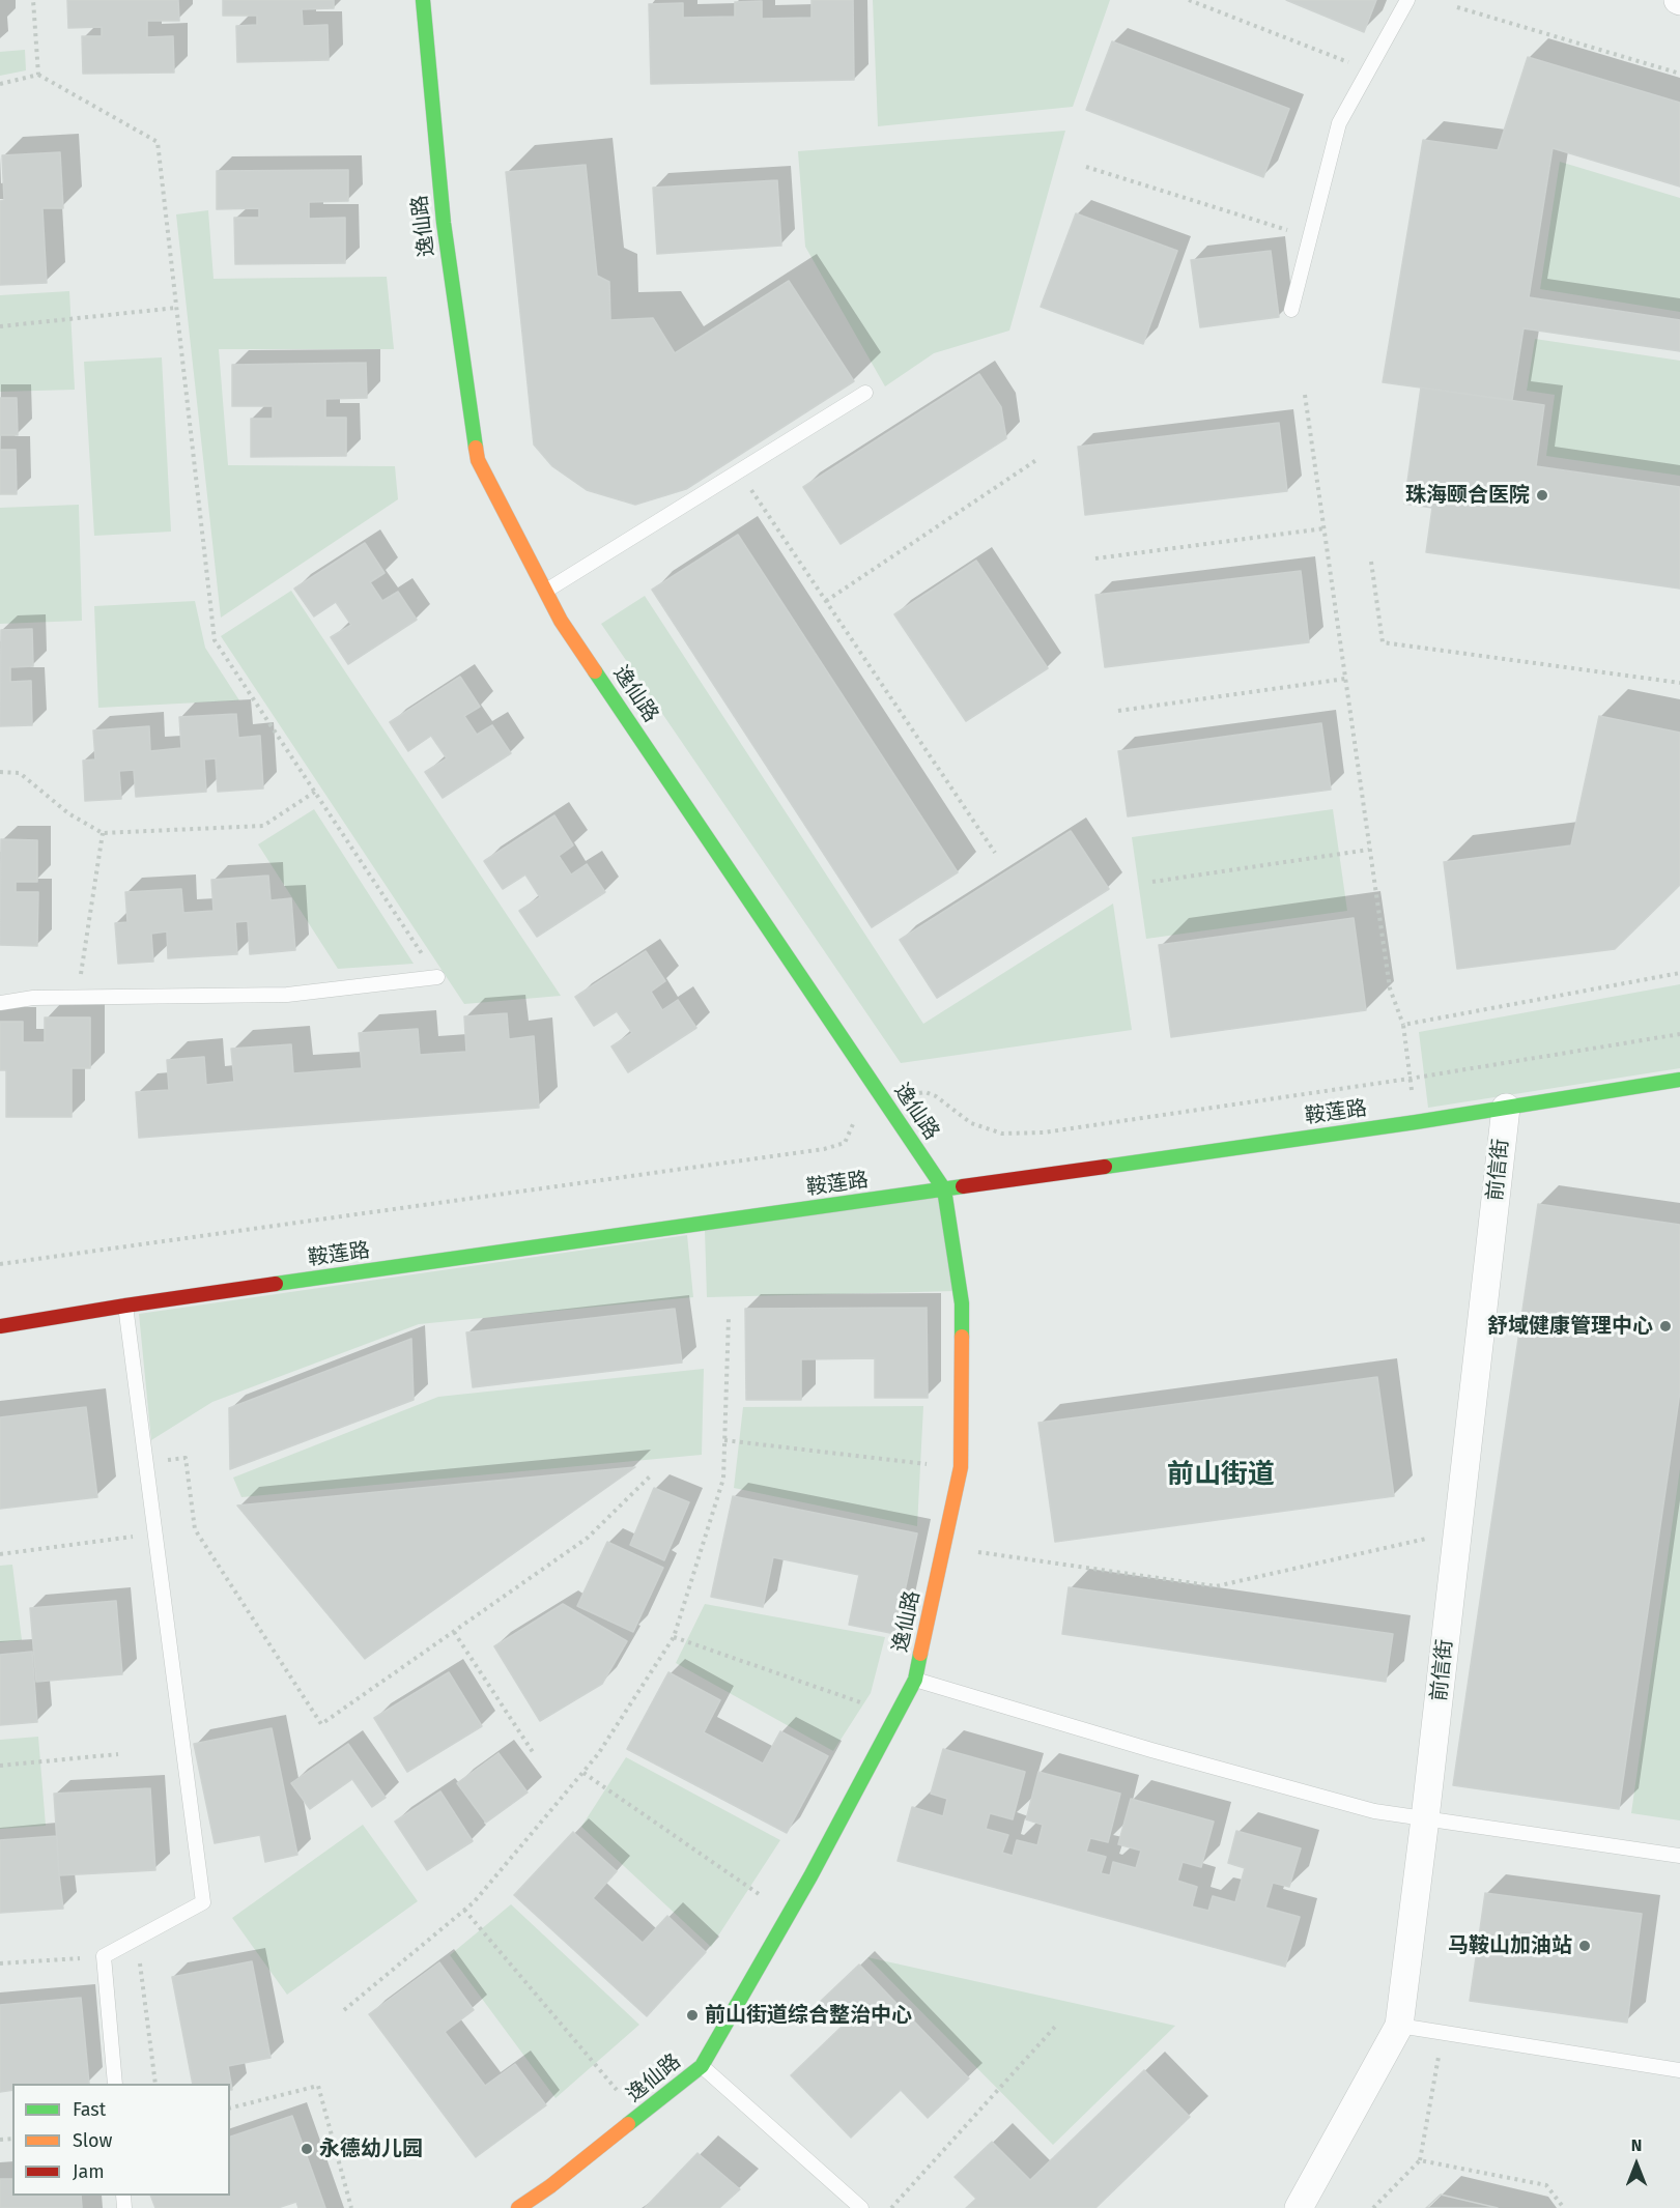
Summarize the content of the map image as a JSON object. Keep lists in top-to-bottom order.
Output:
{
  "streets": {
    "street": ["逸仙路", "鞍莲路", "前信街"]
  },
  "crossings": [
    ["逸仙路", "鞍莲路"],
    ["鞍莲路", "前信街"]
  ],
  "districts": ["前山街道"],
  "places": [
    "珠海颐合医院",
    "舒域健康管理中心",
    "马鞍山加油站",
    "前山街道综合整治中心",
    "永德幼儿园"
  ],
  "legend": ["Fast", "Slow", "Jam"],
  "north": "top"
}
